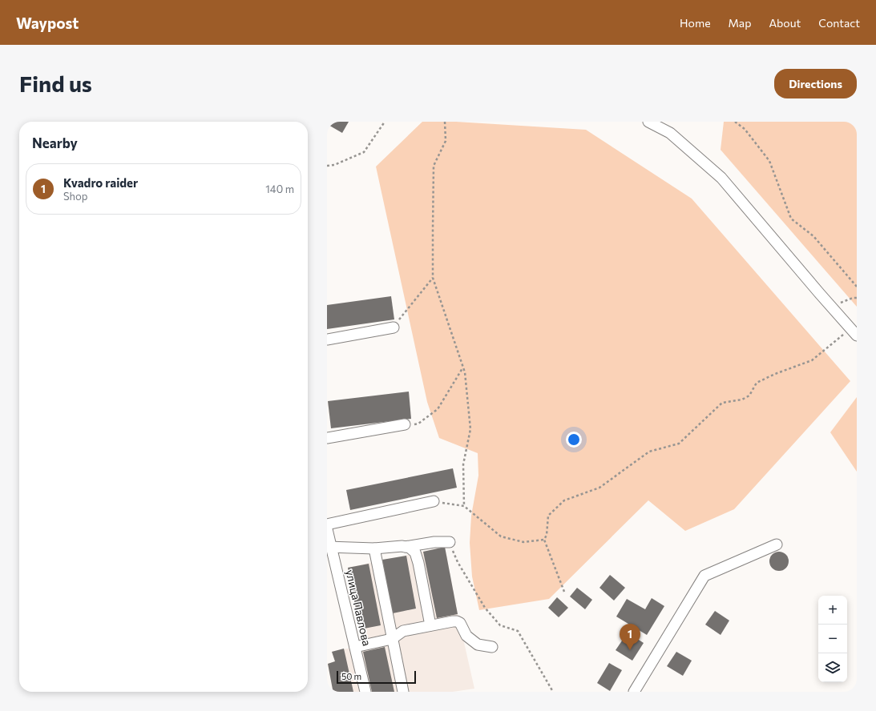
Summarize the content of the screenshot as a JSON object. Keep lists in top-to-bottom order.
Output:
{
  "streets": {
    "street": ["улица Павлова"]
  },
  "scale_bar": "50 m",
  "page": {
    "header": "Waypost",
    "nav": [
      "Home",
      "Map",
      "About",
      "Contact"
    ],
    "buttons": "Directions",
    "title": "Find us",
    "heading": "Nearby",
    "list": [
      {
        "mark": "1",
        "name": "Kvadro raider",
        "note": "Shop",
        "value": "140 m"
      }
    ],
    "map_buttons": ["+", "−"],
    "pins": "1",
    "scale": "50 m"
  }
}
